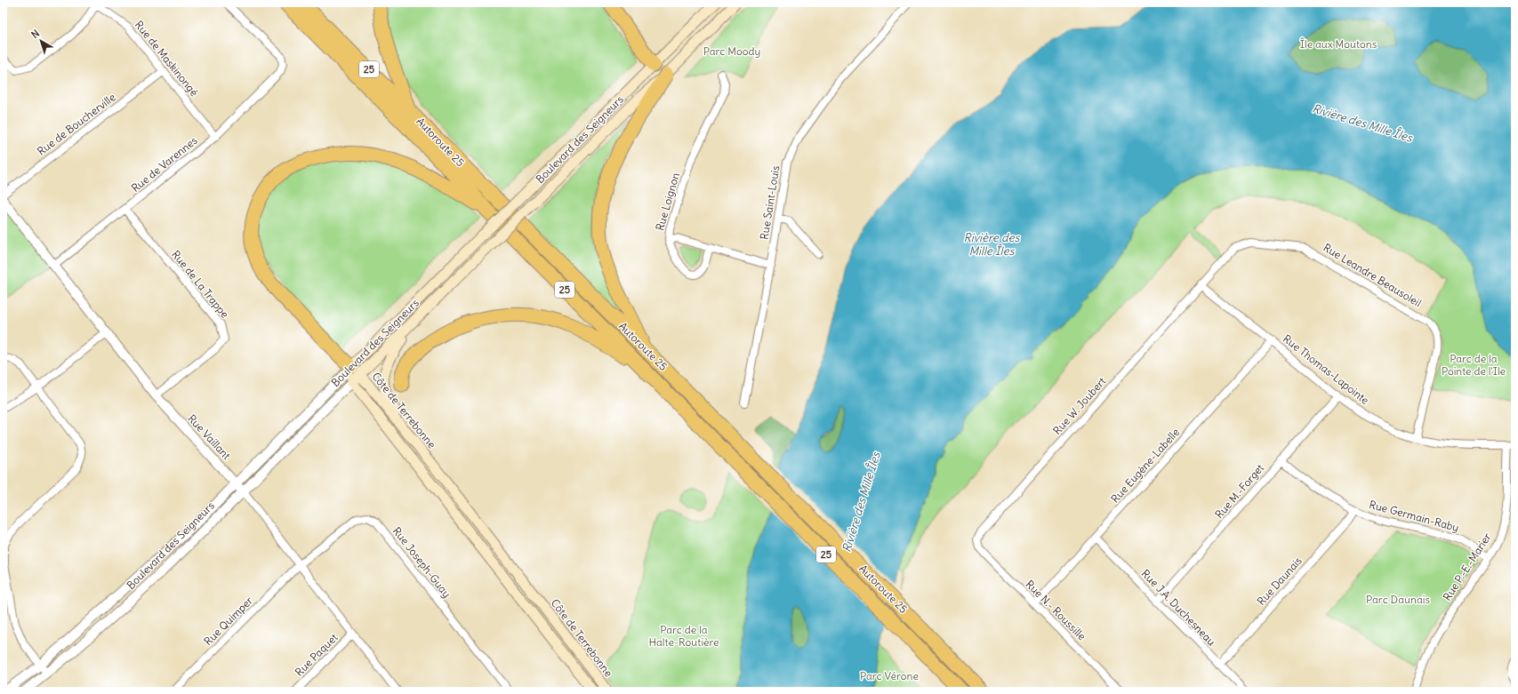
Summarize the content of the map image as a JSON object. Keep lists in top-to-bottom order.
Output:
{
  "streets": {
    "highway": ["25", "Autoroute 25"],
    "main road": ["Boulevard des Seigneurs", "Côte de Terrebonne"],
    "street": [
      "Rue de Maskinongé",
      "Rue de Boucherville",
      "Rue de Varennes",
      "Rue Loignon",
      "Rue Saint-Louis",
      "Rue Leandre Beausoleil",
      "Rue de La Trappe",
      "Rue Thomas-Lapointe",
      "Rue W. Joubert",
      "Rue Vaillant",
      "Rue Eugène-Labelle",
      "Rue M.-Forget",
      "Rue Germain-Raby",
      "Rue Joseph-Guay",
      "Rue P.-E.-Marier",
      "Rue Daunais",
      "Rue J.A. Duchesneau",
      "Rue N.- Roussille",
      "Rue Quimper",
      "Rue Paquet"
    ]
  },
  "crossings": [
    ["Rue de Maskinongé", "Rue de Boucherville"],
    ["Rue de Maskinongé", "Rue de Varennes"],
    ["Boulevard des Seigneurs", "Côte de Terrebonne"],
    ["Boulevard des Seigneurs", "Rue Vaillant"],
    ["Rue de Varennes", "Rue de La Trappe"],
    ["Rue de Varennes", "Rue Vaillant"],
    ["Rue Loignon", "Rue Saint-Louis"],
    ["Rue Leandre Beausoleil", "Rue Thomas-Lapointe"],
    ["Rue Leandre Beausoleil", "Rue W. Joubert"],
    ["Rue de La Trappe", "Rue Vaillant"],
    ["Rue Thomas-Lapointe", "Rue W. Joubert"],
    ["Rue Thomas-Lapointe", "Rue Eugène-Labelle"],
    ["Rue Thomas-Lapointe", "Rue M.-Forget"],
    ["Rue Thomas-Lapointe", "Rue P.-E.-Marier"],
    ["Rue W. Joubert", "Rue N.- Roussille"],
    ["Rue Vaillant", "Rue Joseph-Guay"],
    ["Rue Vaillant", "Rue Quimper"],
    ["Rue Vaillant", "Rue Paquet"],
    ["Rue Eugène-Labelle", "Rue J.A. Duchesneau"],
    ["Rue Eugène-Labelle", "Rue N.- Roussille"],
    ["Rue M.-Forget", "Rue Germain-Raby"],
    ["Rue M.-Forget", "Rue J.A. Duchesneau"],
    ["Rue Germain-Raby", "Rue P.-E.-Marier"],
    ["Rue Germain-Raby", "Rue Daunais"],
    ["Rue Joseph-Guay", "Rue Quimper"],
    ["Rue Daunais", "Rue J.A. Duchesneau"]
  ],
  "water": ["Rivière des Mille Îles"],
  "parks": [
    "Île aux Moutons",
    "Parc Moody",
    "Parc de la Pointe de l'Ile",
    "Parc Daunais",
    "Parc de la Halte-Routière",
    "Parc Vérone"
  ],
  "north": "top left"
}
